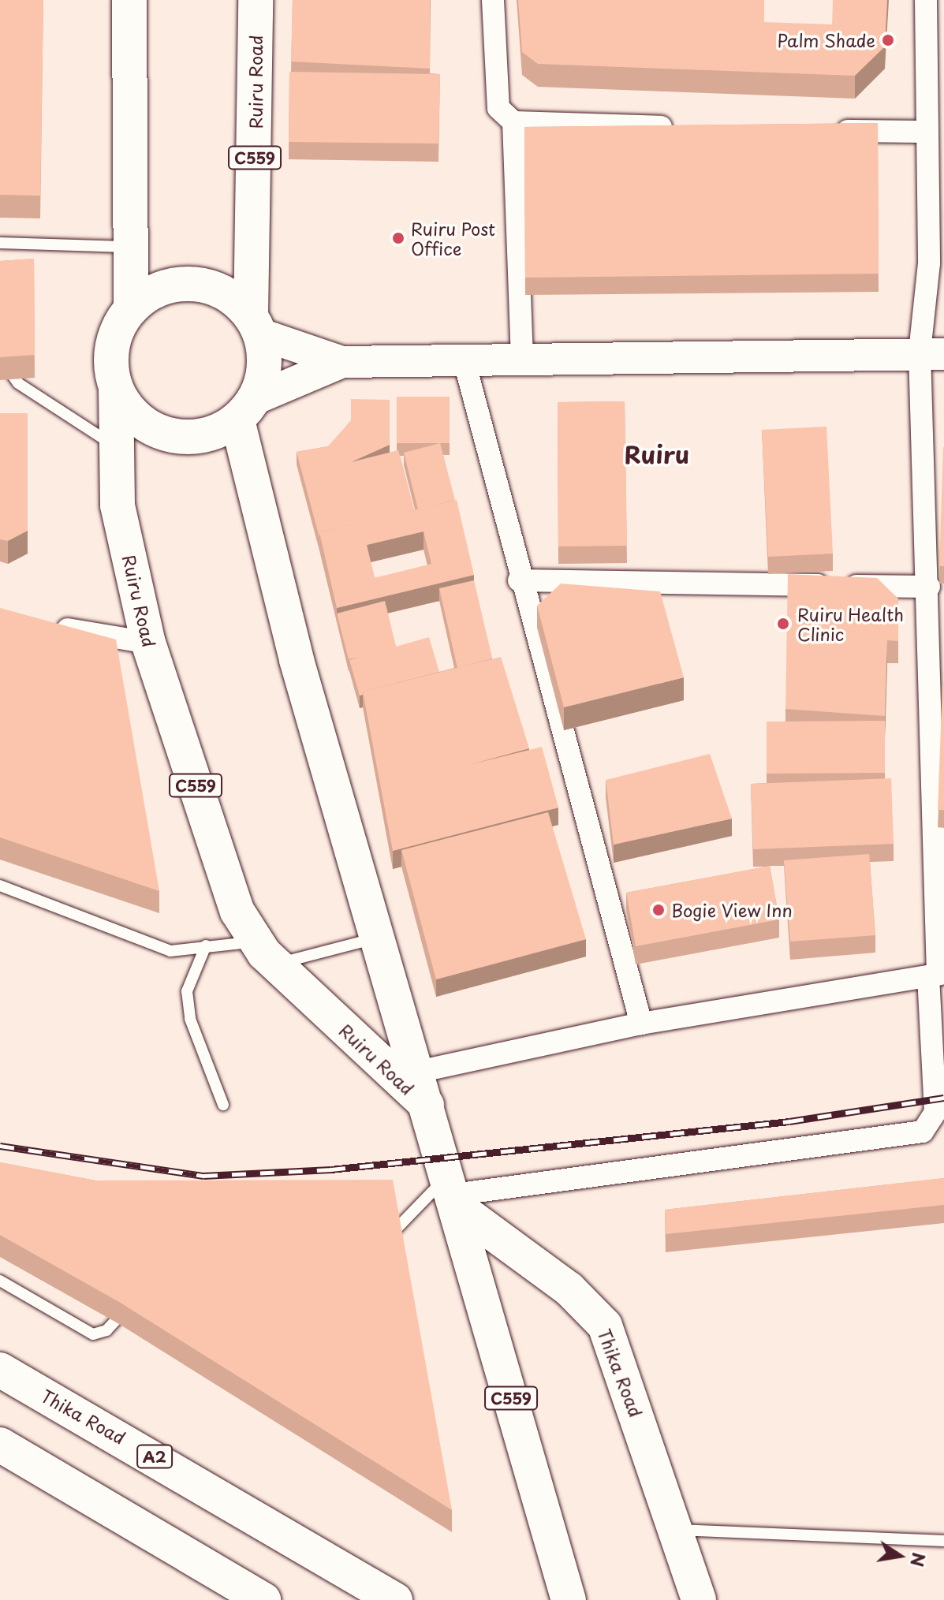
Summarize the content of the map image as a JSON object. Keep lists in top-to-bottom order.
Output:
{
  "streets": {
    "main road": [
      "Ruiru Road",
      "C559",
      "Thika Road",
      "A2"
    ]
  },
  "crossings": [
    ["Ruiru Road", "C559"],
    ["C559", "Thika Road"]
  ],
  "districts": ["Ruiru"],
  "places": [
    "Palm Shade",
    "Ruiru Post Office",
    "Ruiru Health Clinic",
    "Bogie View Inn"
  ],
  "north": "right"
}
